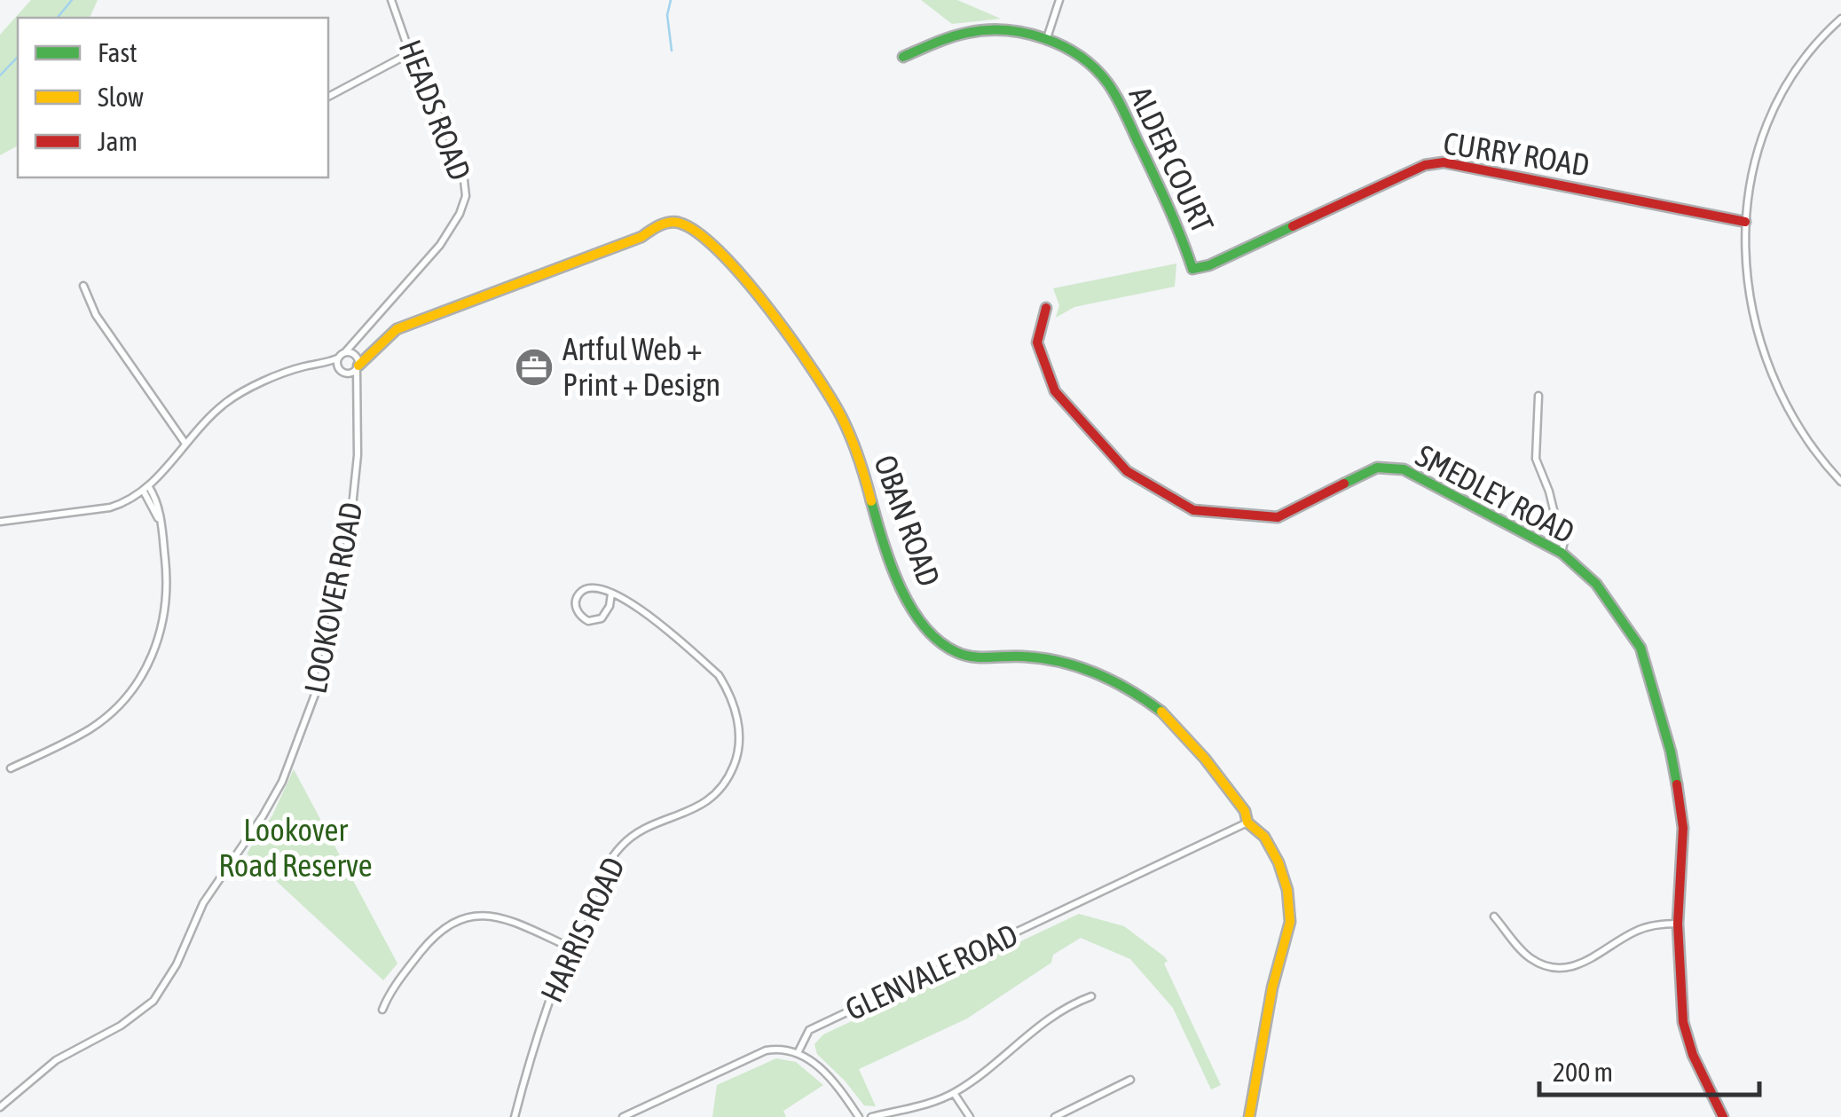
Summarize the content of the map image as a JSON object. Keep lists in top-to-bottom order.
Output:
{
  "streets": {
    "street": [
      "HEADS ROAD",
      "CURRY ROAD",
      "ALDER COURT",
      "SMEDLEY ROAD",
      "OBAN ROAD",
      "LOOKOVER ROAD",
      "HARRIS ROAD",
      "GLENVALE ROAD"
    ]
  },
  "crossings": [
    ["CURRY ROAD", "ALDER COURT"],
    ["OBAN ROAD", "LOOKOVER ROAD"],
    ["OBAN ROAD", "GLENVALE ROAD"]
  ],
  "parks": ["Lookover Road Reserve"],
  "places": {
    "office": ["Artful Web + Print + Design"]
  },
  "legend": ["Fast", "Slow", "Jam"],
  "scale_bar": "200 m"
}
